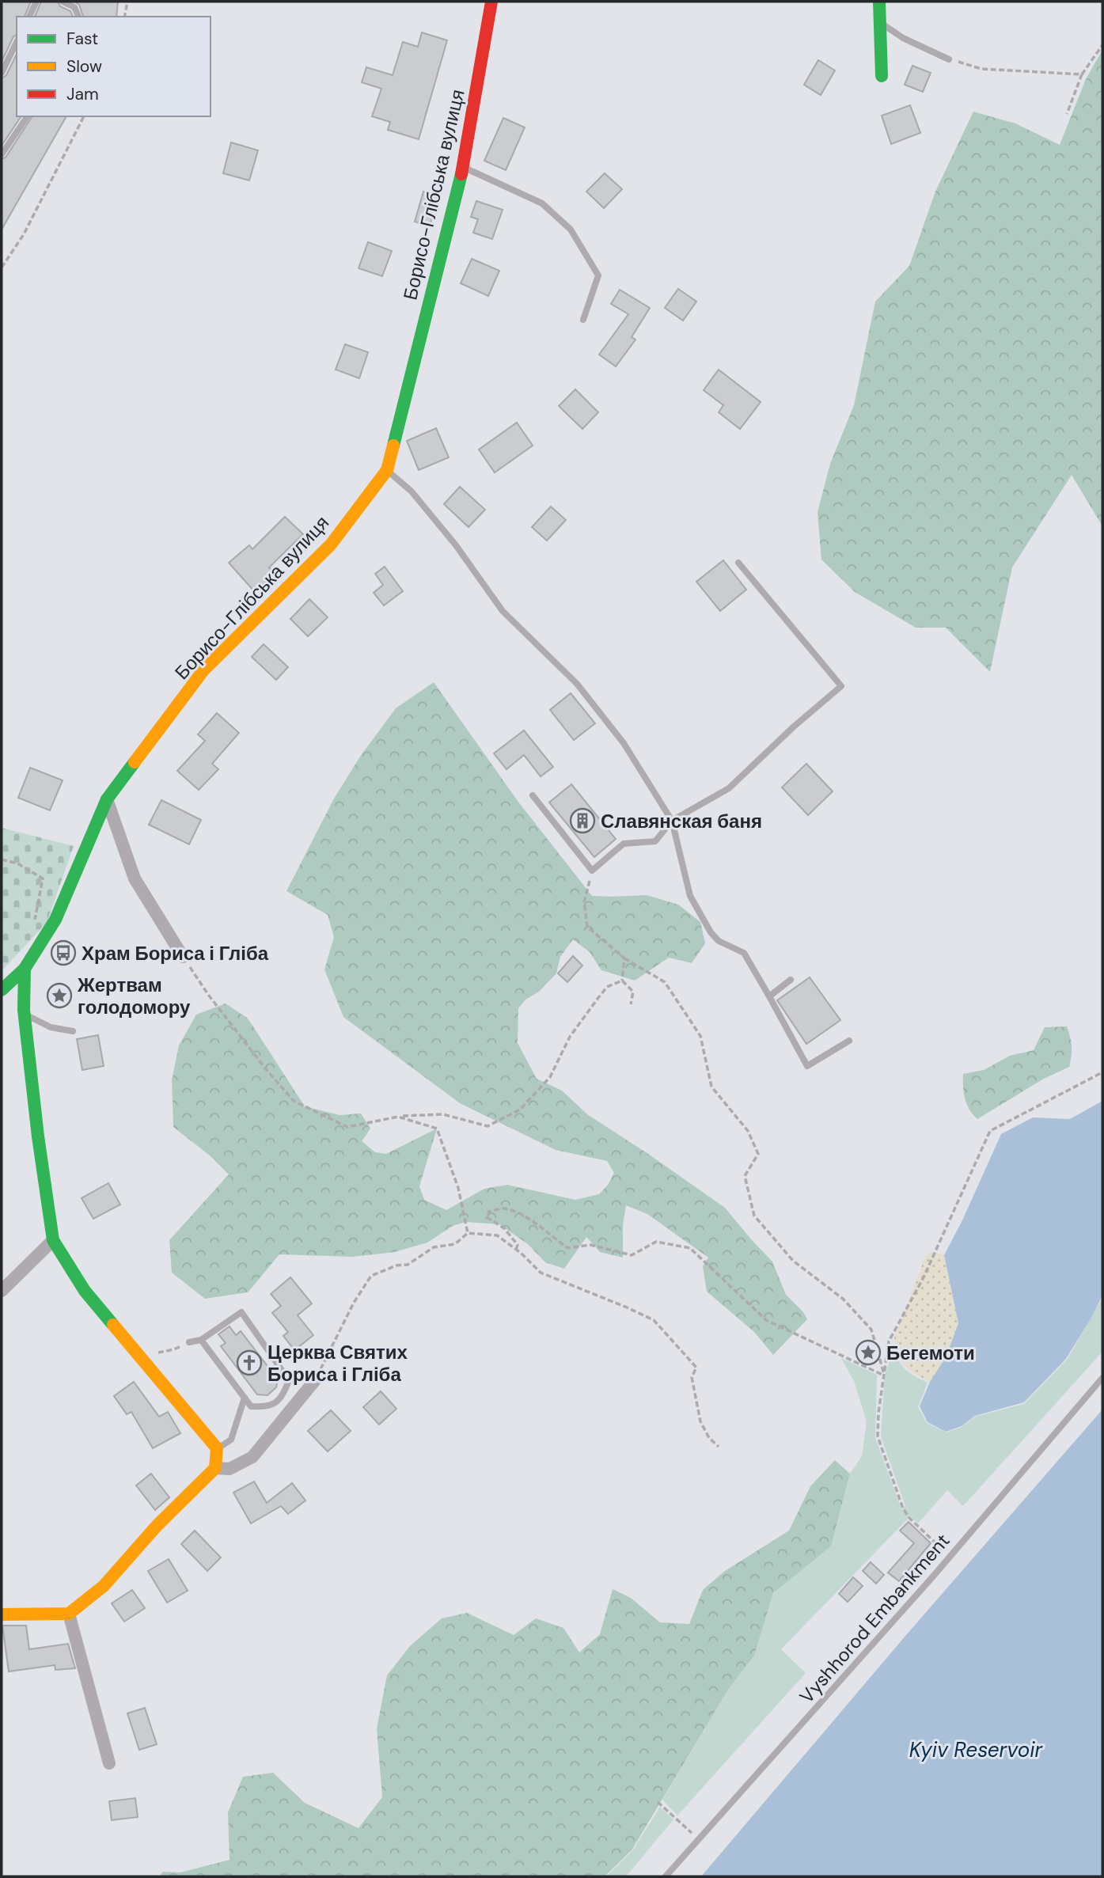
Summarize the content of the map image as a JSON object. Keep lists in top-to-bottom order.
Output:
{
  "streets": {
    "street": ["Борисо-Глібська вулиця"],
    "lane": ["Vyshhorod Embankment"]
  },
  "water": ["Kyiv Reservoir"],
  "places": {
    "building": ["Славянская баня"],
    "bus stop": ["Храм Бориса і Гліба"],
    "place": ["Жертвам голодомору", "Бегемоти"],
    "church": ["Церква Святих Бориса і Гліба"]
  },
  "legend": ["Fast", "Slow", "Jam"]
}
